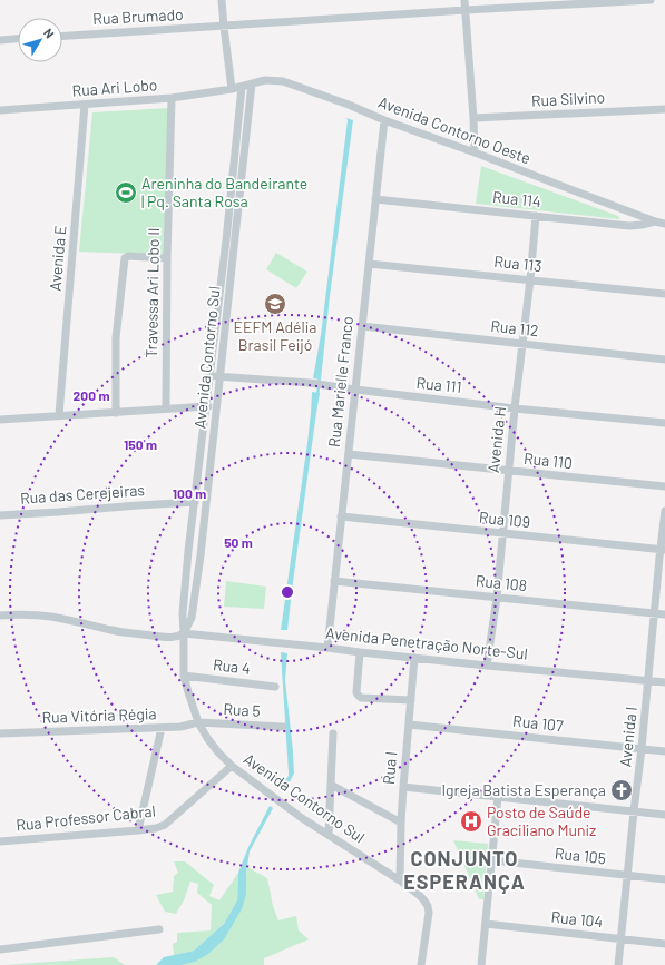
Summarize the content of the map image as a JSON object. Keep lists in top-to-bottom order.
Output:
{
  "streets": {
    "street": [
      "Rua Brumado",
      "Rua Ari Lobo",
      "Rua Silvino",
      "Avenida Contorno Oeste",
      "Rua 114",
      "Avenida E",
      "Rua 113",
      "Travessa Ari Lobo II",
      "Rua 112",
      "Avenida Contorno Sul",
      "Rua Marielle Franco",
      "Rua 111",
      "Avenida H",
      "Rua 110",
      "Rua das Cerejeiras",
      "Rua 109",
      "Rua 108",
      "Avenida Penetração Norte-Sul",
      "Rua 4",
      "Rua 5",
      "Rua Vitória Régia",
      "Rua 107",
      "Avenida I",
      "Rua I",
      "Rua Professor Cabral",
      "Rua 105",
      "Rua 104"
    ]
  },
  "crossings": [
    ["Rua Ari Lobo", "Avenida Contorno Oeste"],
    ["Rua Ari Lobo", "Avenida E"],
    ["Rua Ari Lobo", "Travessa Ari Lobo II"],
    ["Avenida Contorno Oeste", "Rua 114"],
    ["Avenida Contorno Oeste", "Avenida Contorno Sul"],
    ["Avenida Contorno Oeste", "Rua Marielle Franco"],
    ["Rua 114", "Rua Marielle Franco"],
    ["Rua 114", "Avenida H"],
    ["Rua 113", "Rua Marielle Franco"],
    ["Rua 113", "Avenida H"],
    ["Rua 112", "Rua Marielle Franco"],
    ["Rua 112", "Avenida H"],
    ["Avenida Contorno Sul", "Rua 111"],
    ["Avenida Contorno Sul", "Rua das Cerejeiras"],
    ["Avenida Contorno Sul", "Avenida Penetração Norte-Sul"],
    ["Avenida Contorno Sul", "Rua 4"],
    ["Avenida Contorno Sul", "Rua 5"],
    ["Avenida Contorno Sul", "Rua Vitória Régia"],
    ["Avenida Contorno Sul", "Rua I"],
    ["Avenida Contorno Sul", "Rua Professor Cabral"],
    ["Rua Marielle Franco", "Rua 111"],
    ["Rua Marielle Franco", "Rua 110"],
    ["Rua Marielle Franco", "Rua 109"],
    ["Rua Marielle Franco", "Rua 108"],
    ["Rua Marielle Franco", "Avenida Penetração Norte-Sul"],
    ["Rua 111", "Avenida H"],
    ["Avenida H", "Rua 110"],
    ["Avenida H", "Rua 109"],
    ["Avenida H", "Rua 108"],
    ["Avenida H", "Avenida Penetração Norte-Sul"],
    ["Rua 109", "Avenida I"],
    ["Rua 108", "Avenida I"],
    ["Avenida Penetração Norte-Sul", "Avenida I"],
    ["Avenida Penetração Norte-Sul", "Rua I"],
    ["Rua 5", "Rua Vitória Régia"],
    ["Rua 107", "Avenida I"],
    ["Rua 107", "Rua I"],
    ["Avenida I", "Rua 105"],
    ["Avenida I", "Rua 104"]
  ],
  "districts": ["CONJUNTO ESPERANÇA"],
  "places": {
    "sports": ["Areninha do Bandeirante | Pq. Santa Rosa"],
    "school or university": ["EEFM Adélia Brasil Feijó"],
    "church": ["Igreja Batista Esperança"],
    "hospital": ["Posto de Saúde Graciliano Muniz"]
  },
  "north": "top right",
  "rings": [
    "200 m",
    "150 m",
    "100 m",
    "50 m"
  ]
}
